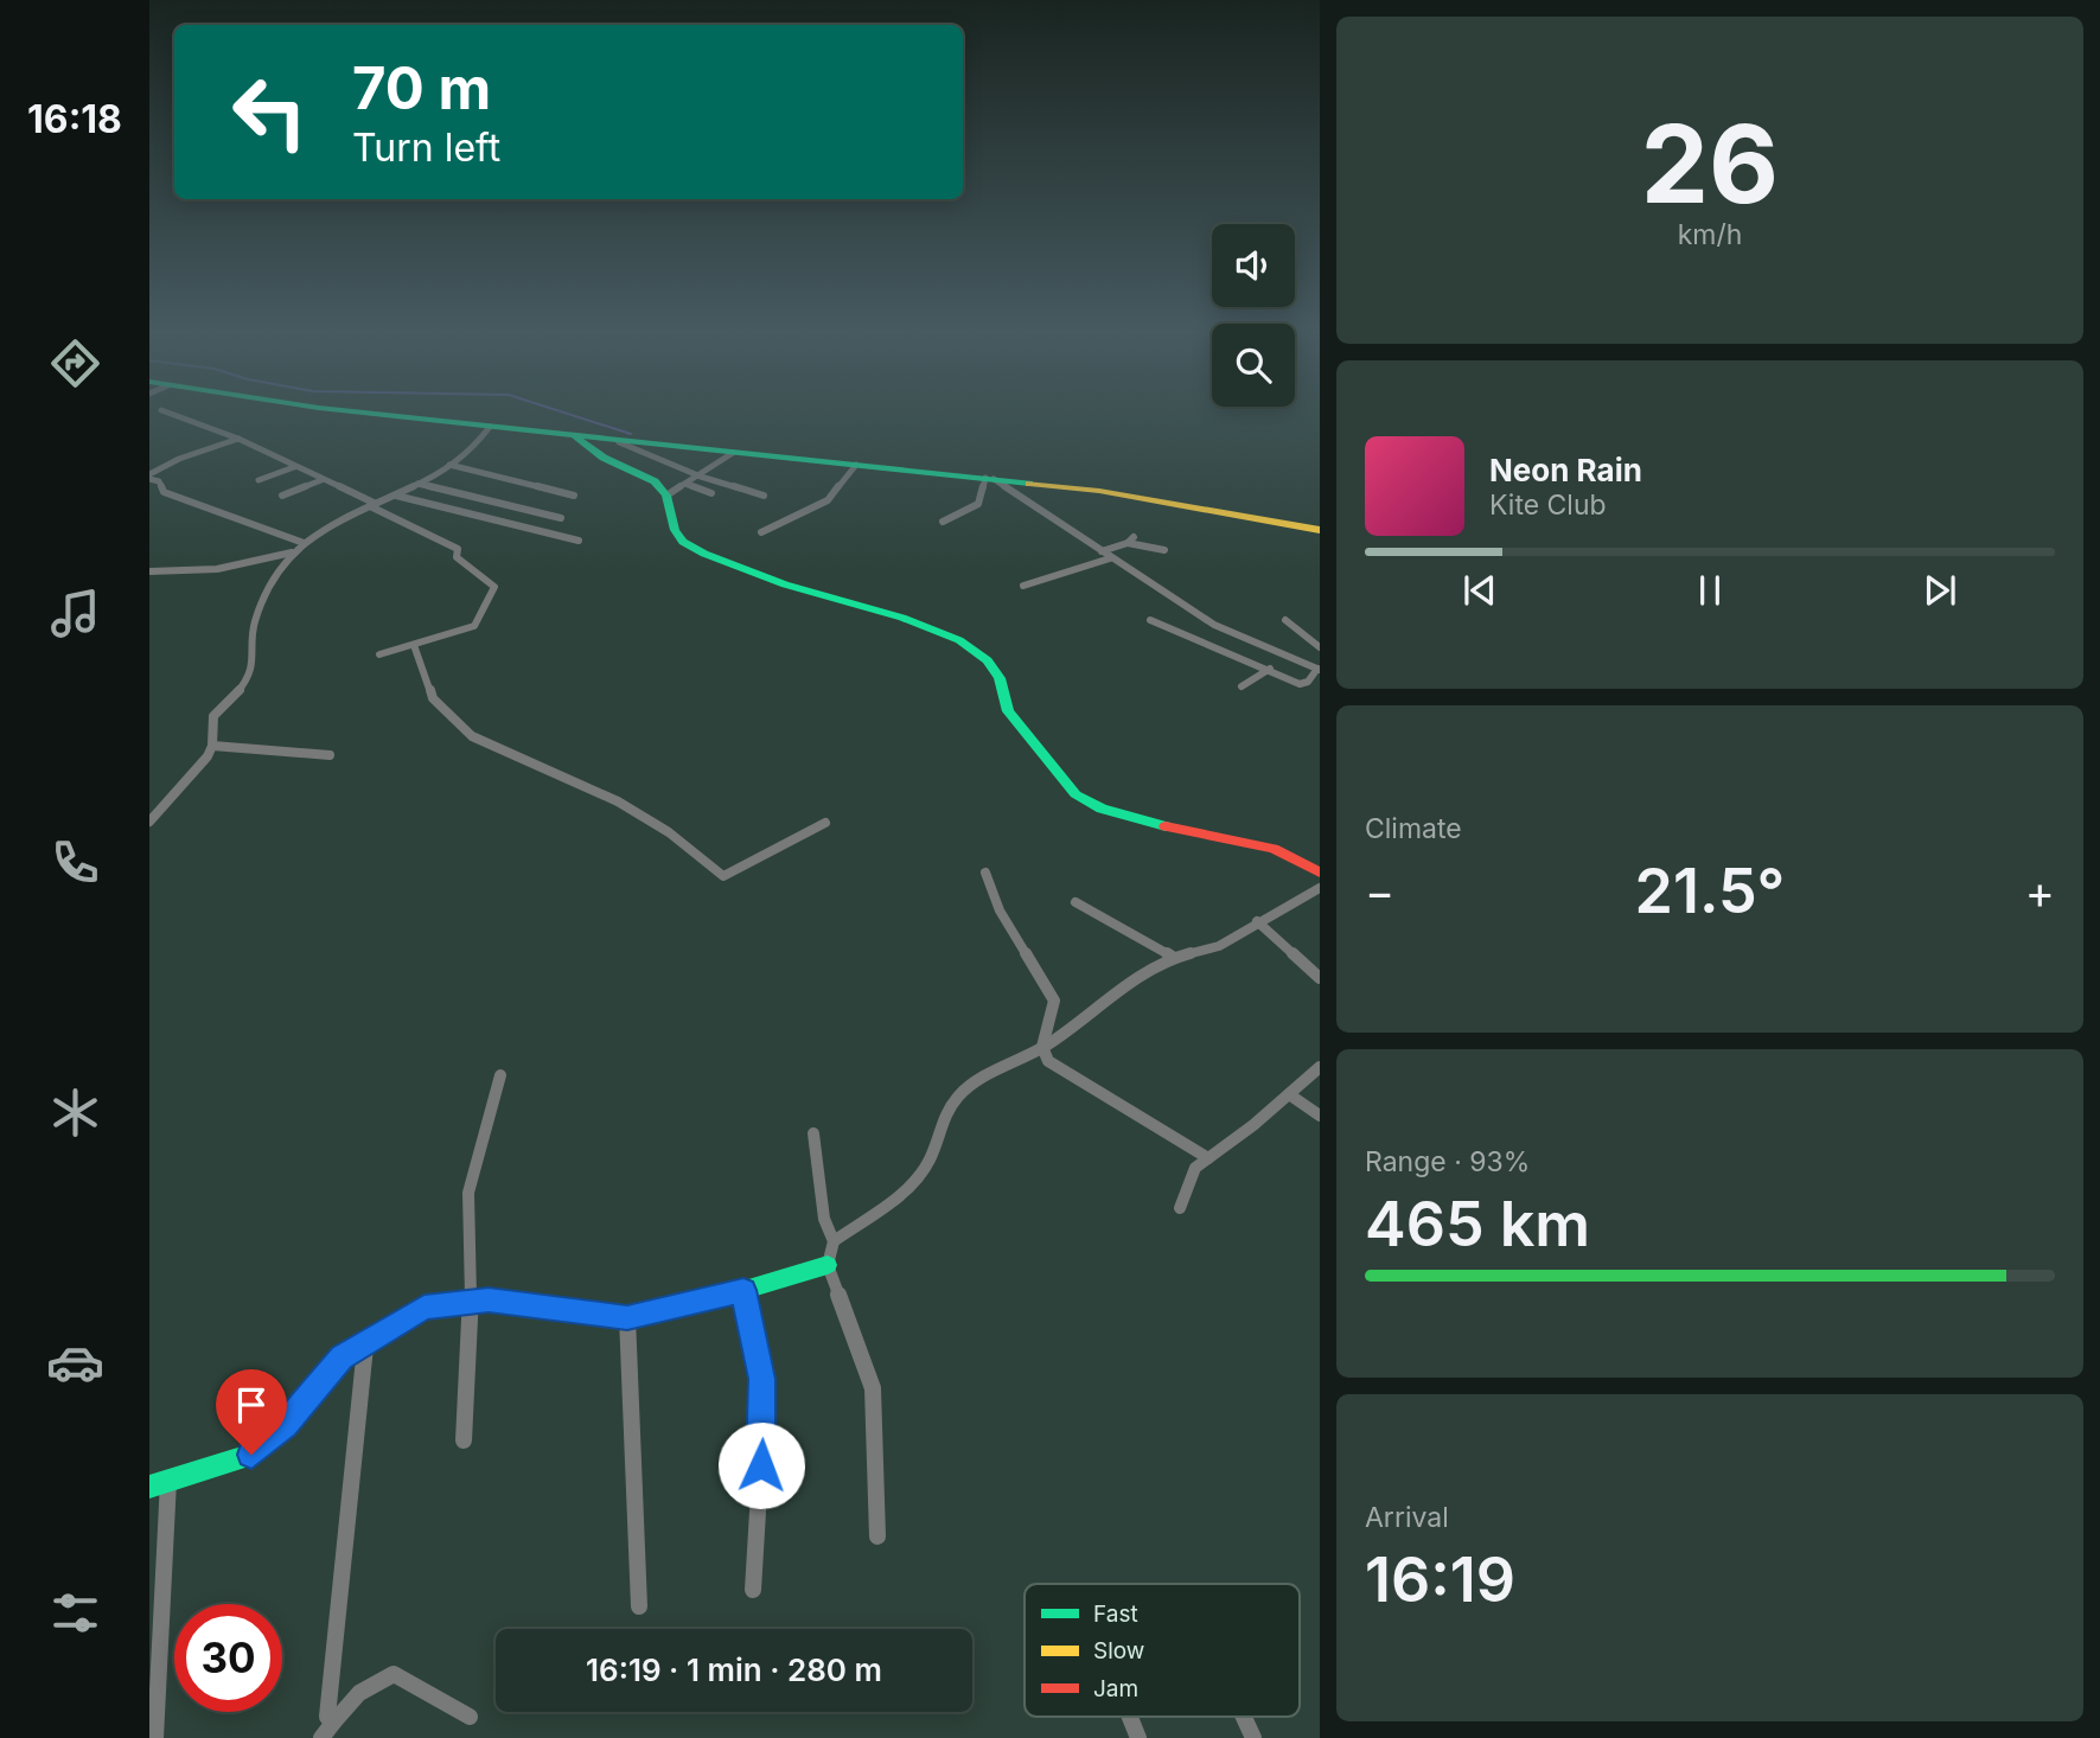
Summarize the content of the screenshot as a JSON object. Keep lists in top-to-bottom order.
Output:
{
  "legend": ["Fast", "Slow", "Jam"],
  "page": {
    "tabs": "16:18",
    "tile": [
      ["26", "km/h"],
      "Climate",
      ["Range · 93%", "465 km"],
      ["Arrival", "16:19"]
    ],
    "turn": ["70 m", "Turn left"],
    "song": ["Neon Rain", "Kite Club"],
    "heat": ["−", "21.5°", "+"],
    "limit": "30",
    "trip": "16:19 · 1 min · 280 m"
  }
}
